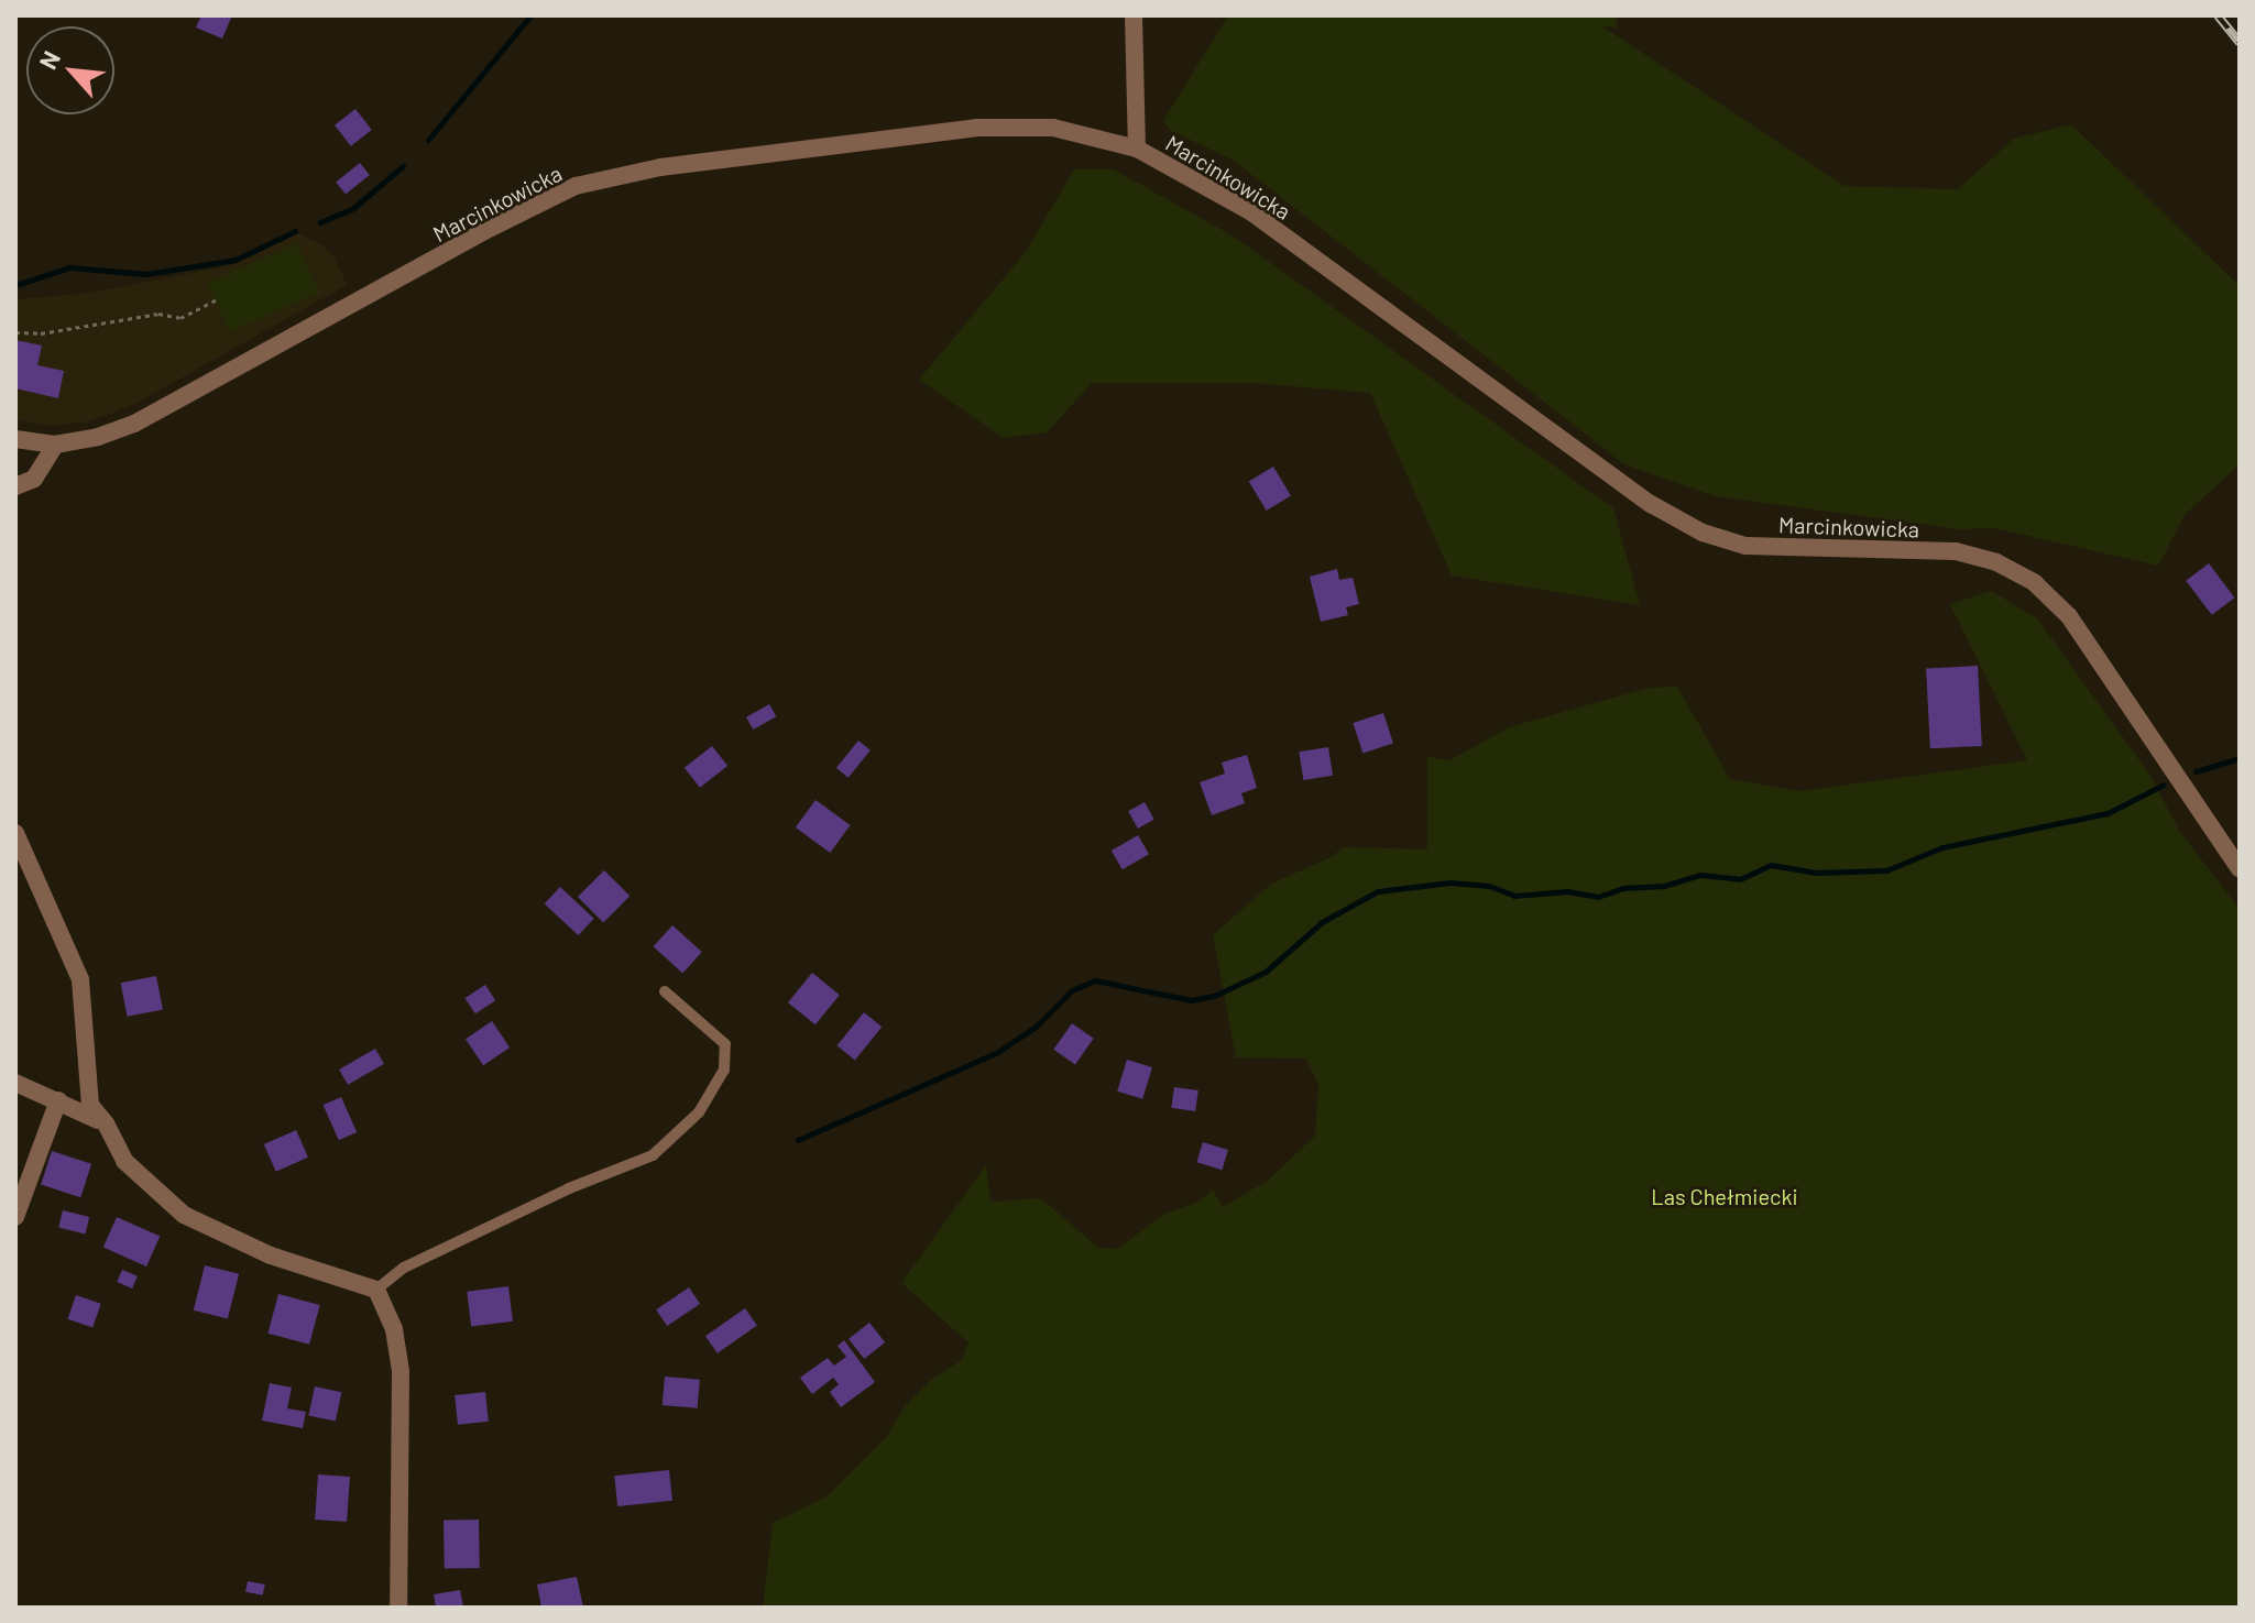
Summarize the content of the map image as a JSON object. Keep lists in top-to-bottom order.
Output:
{
  "streets": {
    "street": ["Marcinkowicka"]
  },
  "parks": ["Las Chełmiecki"],
  "north": "top left"
}
